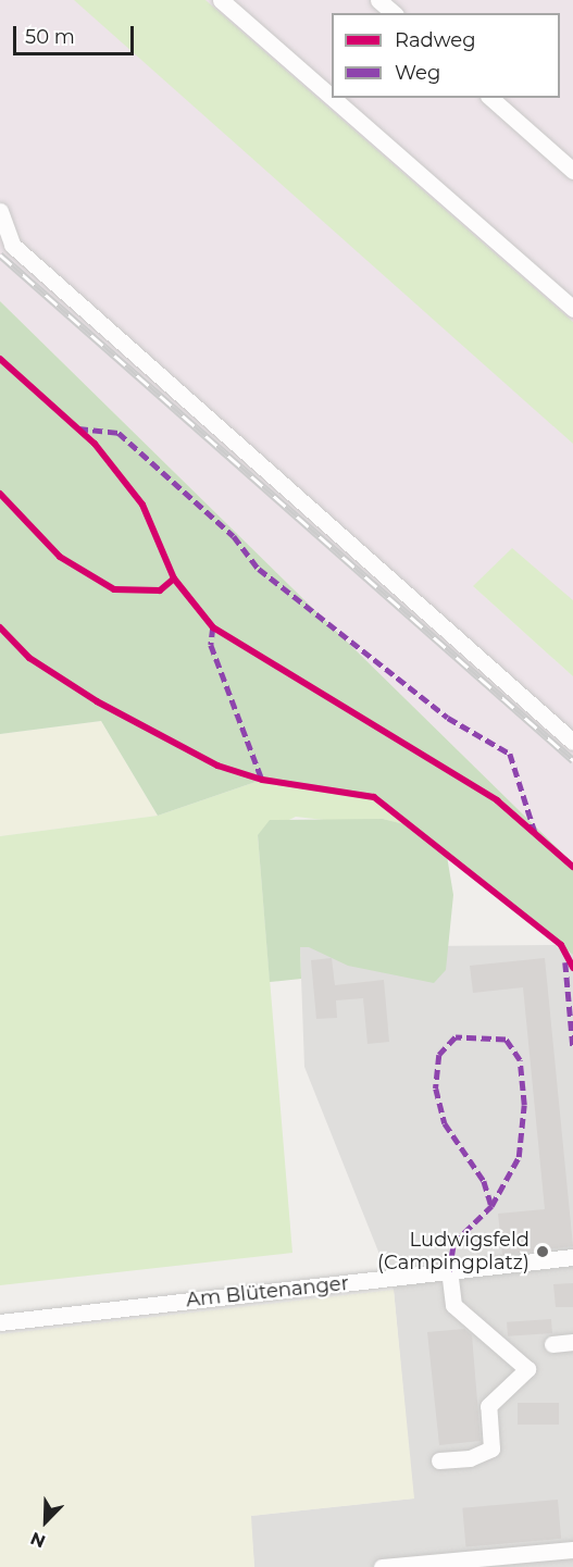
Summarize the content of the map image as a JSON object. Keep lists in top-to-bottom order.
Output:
{
  "streets": {
    "street": ["Am Blütenanger"]
  },
  "places": ["Ludwigsfeld (Campingplatz)"],
  "legend": ["Radweg", "Weg"],
  "scale_bar": "50 m",
  "north": "bottom left"
}
